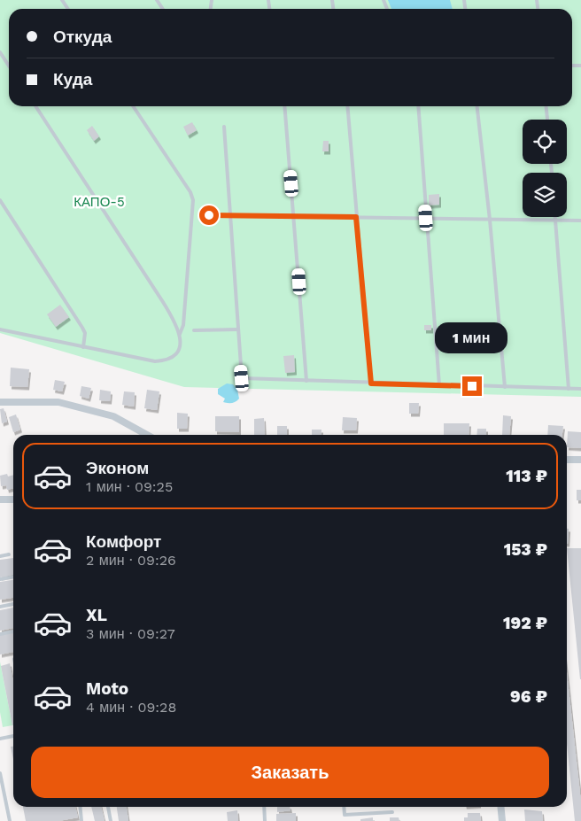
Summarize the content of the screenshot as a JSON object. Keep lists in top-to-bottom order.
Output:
{
  "parks": ["КАПО-5"],
  "page": {
    "banner": ["Откуда", "Куда"],
    "bubble": "1 мин",
    "list": [
      {
        "name": "Эконом",
        "note": "1 мин · 09:25",
        "value": "113 ₽"
      },
      {
        "name": "Комфорт",
        "note": "2 мин · 09:26",
        "value": "153 ₽"
      },
      {
        "name": "XL",
        "note": "3 мин · 09:27",
        "value": "192 ₽"
      },
      {
        "name": "Moto",
        "note": "4 мин · 09:28",
        "value": "96 ₽"
      }
    ],
    "buttons": "Заказать"
  }
}
